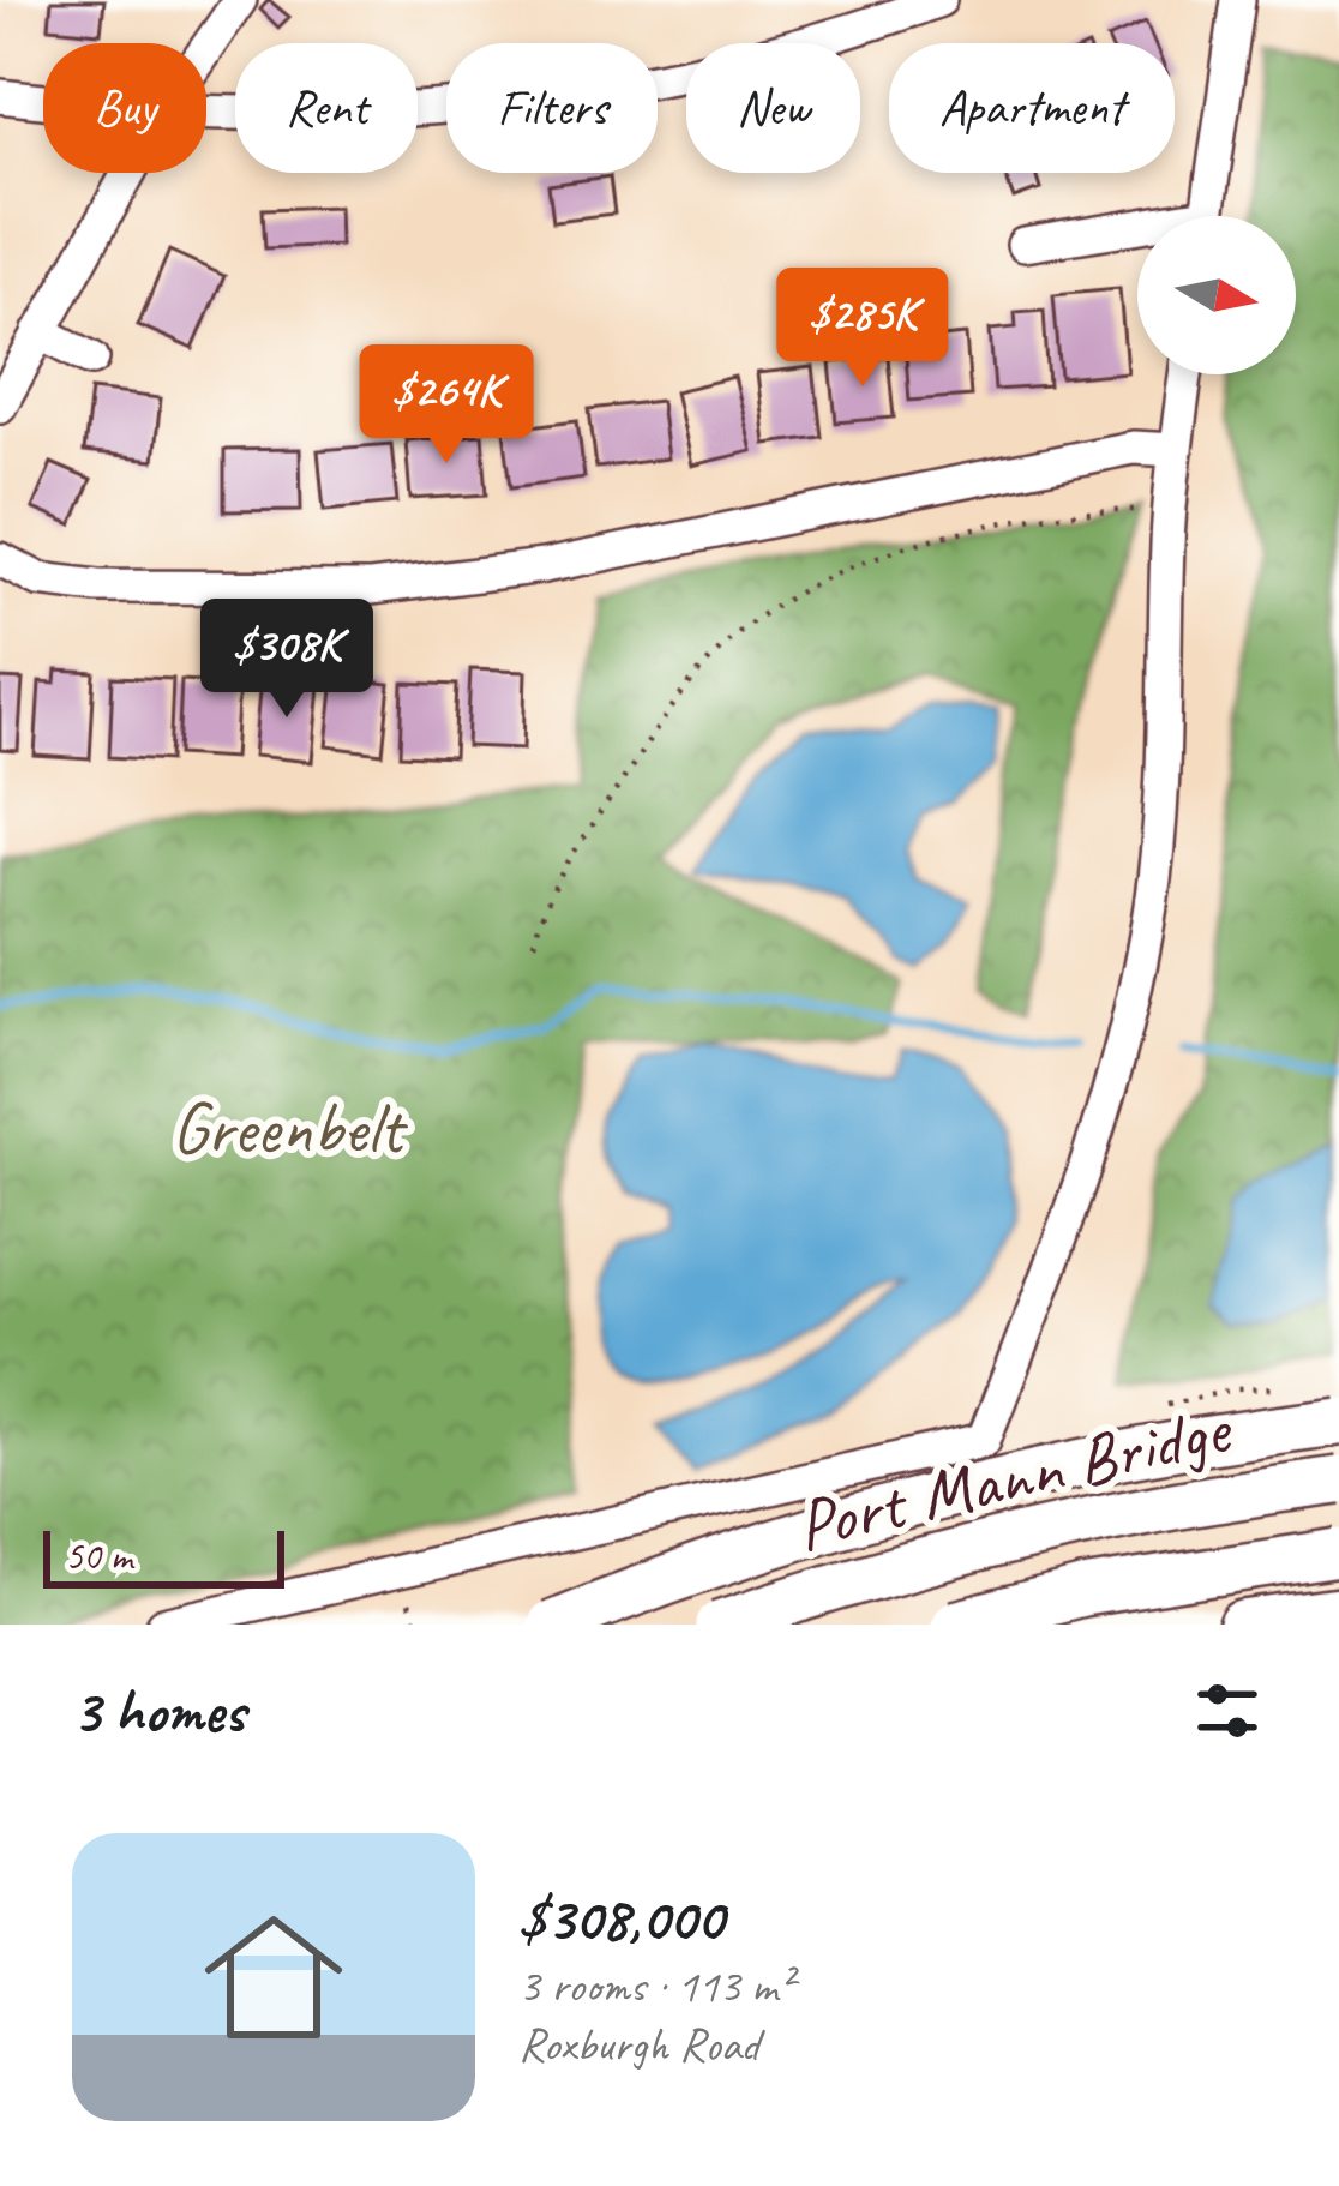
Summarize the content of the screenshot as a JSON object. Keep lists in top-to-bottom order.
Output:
{
  "streets": {
    "highway": ["Port Mann Bridge"]
  },
  "parks": ["Greenbelt"],
  "scale_bar": "50 m",
  "north": "right",
  "page": {
    "chip": [
      "Buy",
      "Rent",
      "Filters",
      "New",
      "Apartment"
    ],
    "price": ["$285K", "$264K", "$308K"],
    "scale": "50 m",
    "heading": "3 homes",
    "list": [
      {
        "name": "$308,000",
        "note": "3 rooms · 113 m² · Roxburgh Road"
      }
    ]
  }
}
